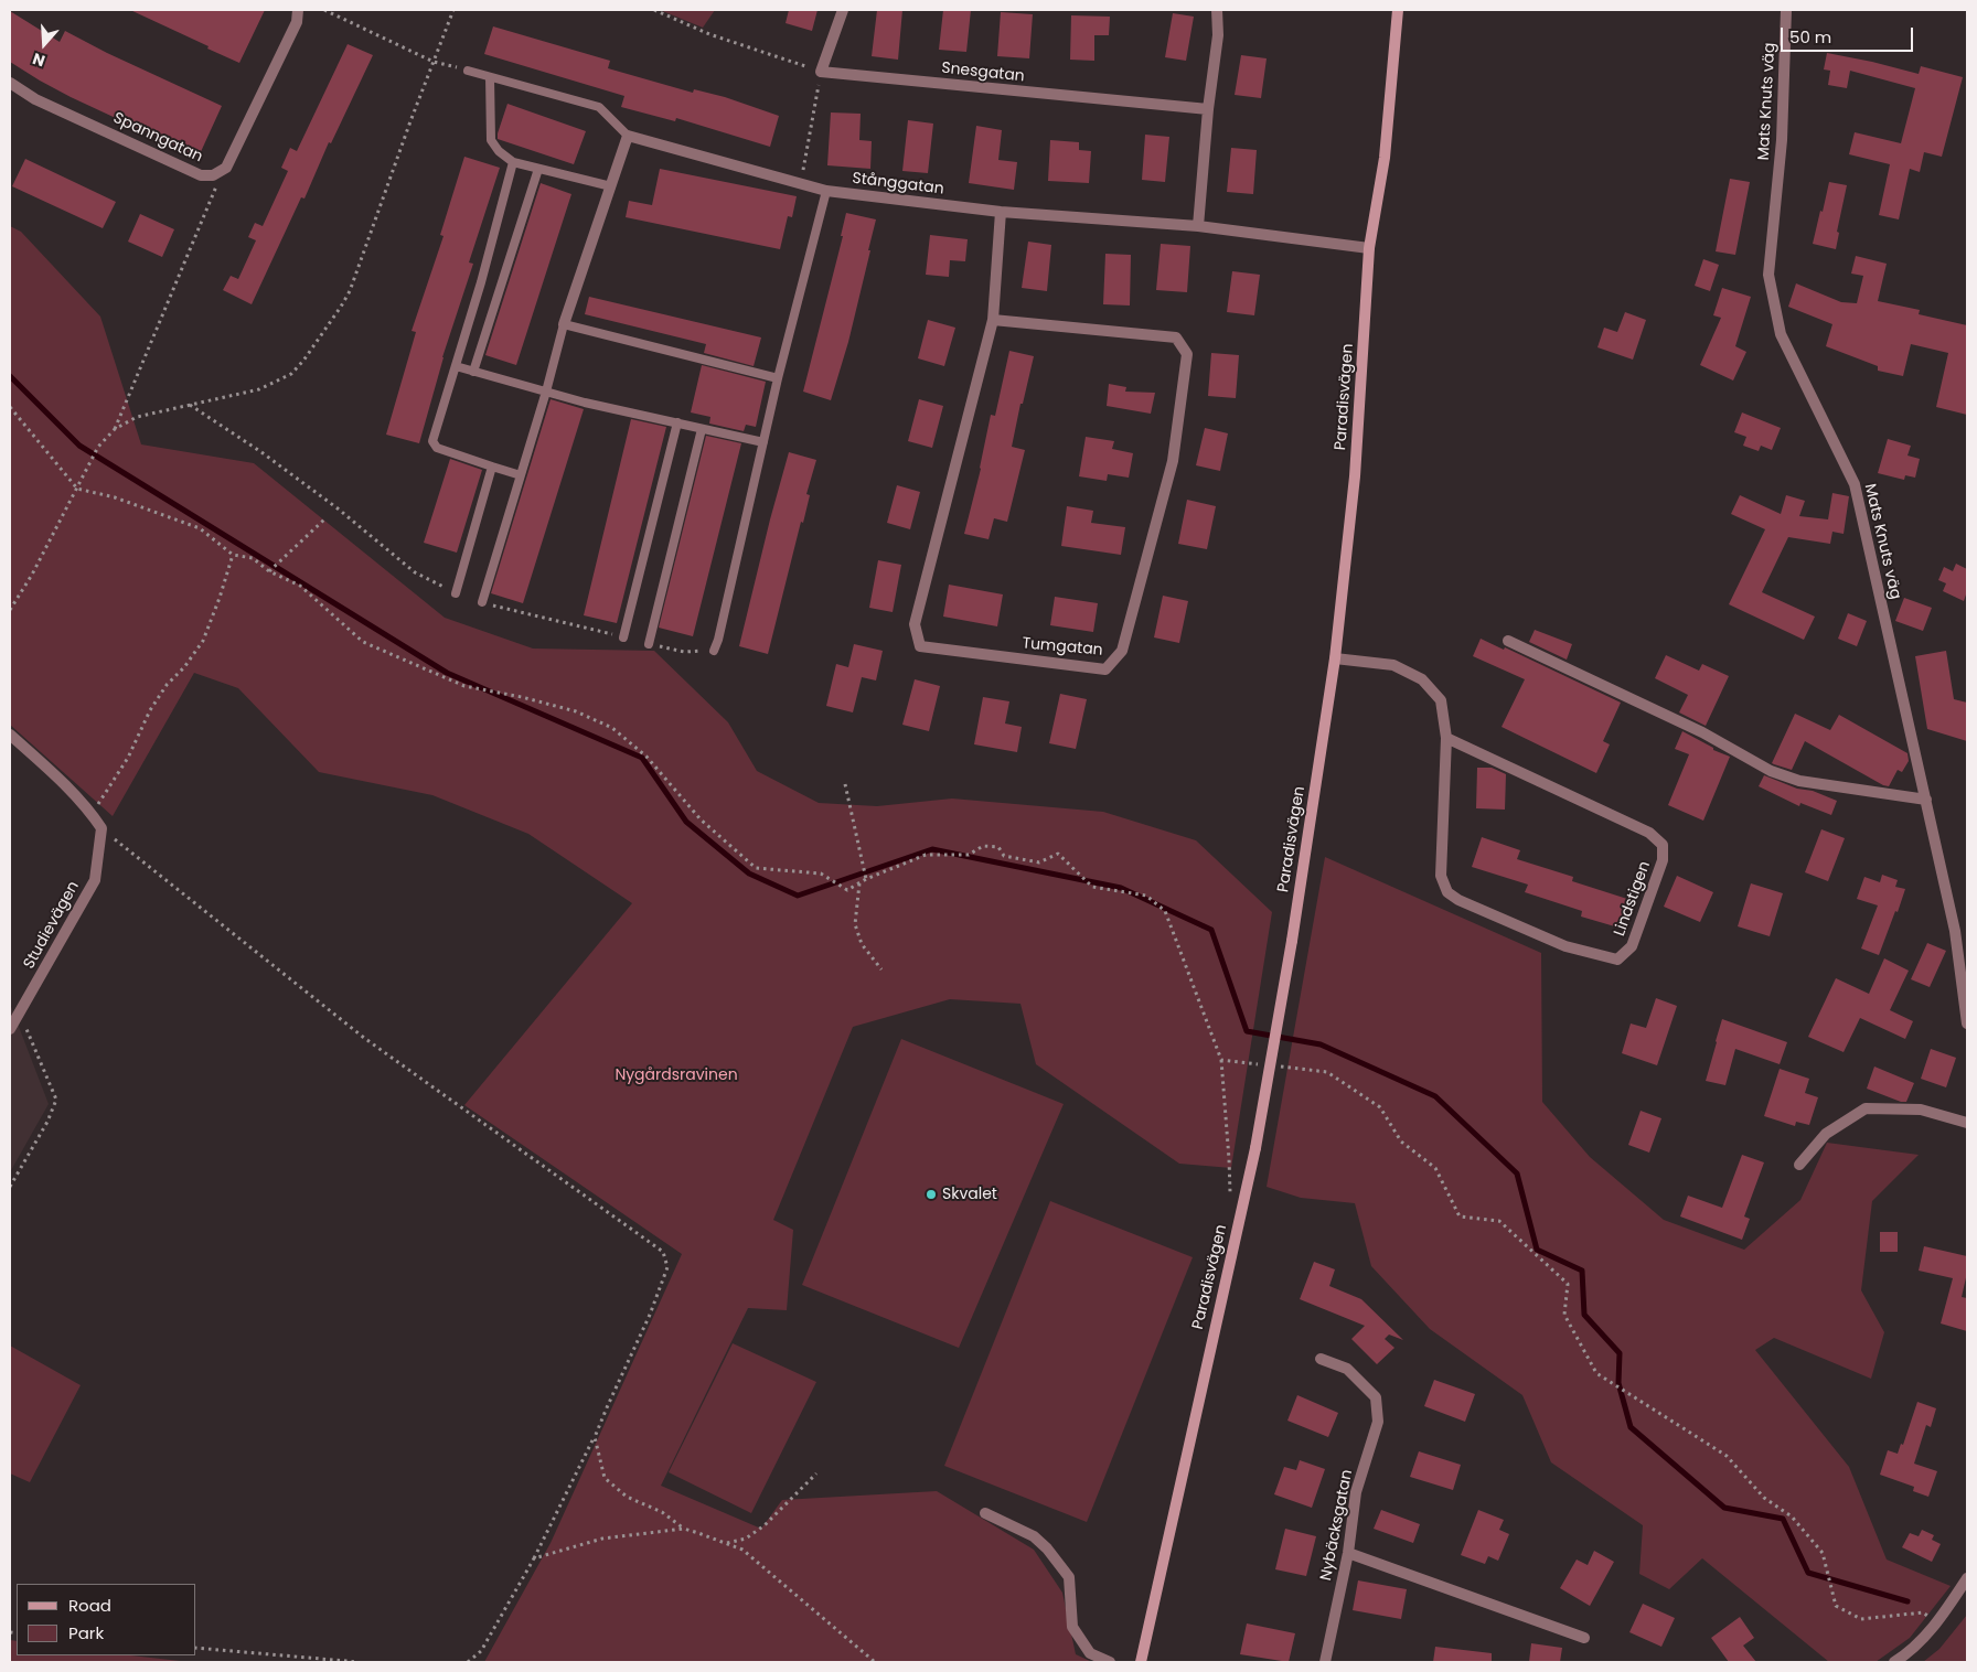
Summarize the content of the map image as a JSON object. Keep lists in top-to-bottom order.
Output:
{
  "streets": {
    "street": [
      "Snesgatan",
      "Mats Knuts väg",
      "Spanngatan",
      "Stånggatan",
      "Paradisvägen",
      "Tumgatan",
      "Lindstigen",
      "Studievägen",
      "Nybäcksgatan"
    ]
  },
  "crossings": [
    ["Stånggatan", "Paradisvägen"],
    ["Stånggatan", "Tumgatan"],
    ["Paradisvägen", "Lindstigen"]
  ],
  "parks": ["Nygårdsravinen"],
  "places": ["Skvalet"],
  "legend": ["Road", "Park"],
  "scale_bar": "50 m",
  "north": "bottom"
}
